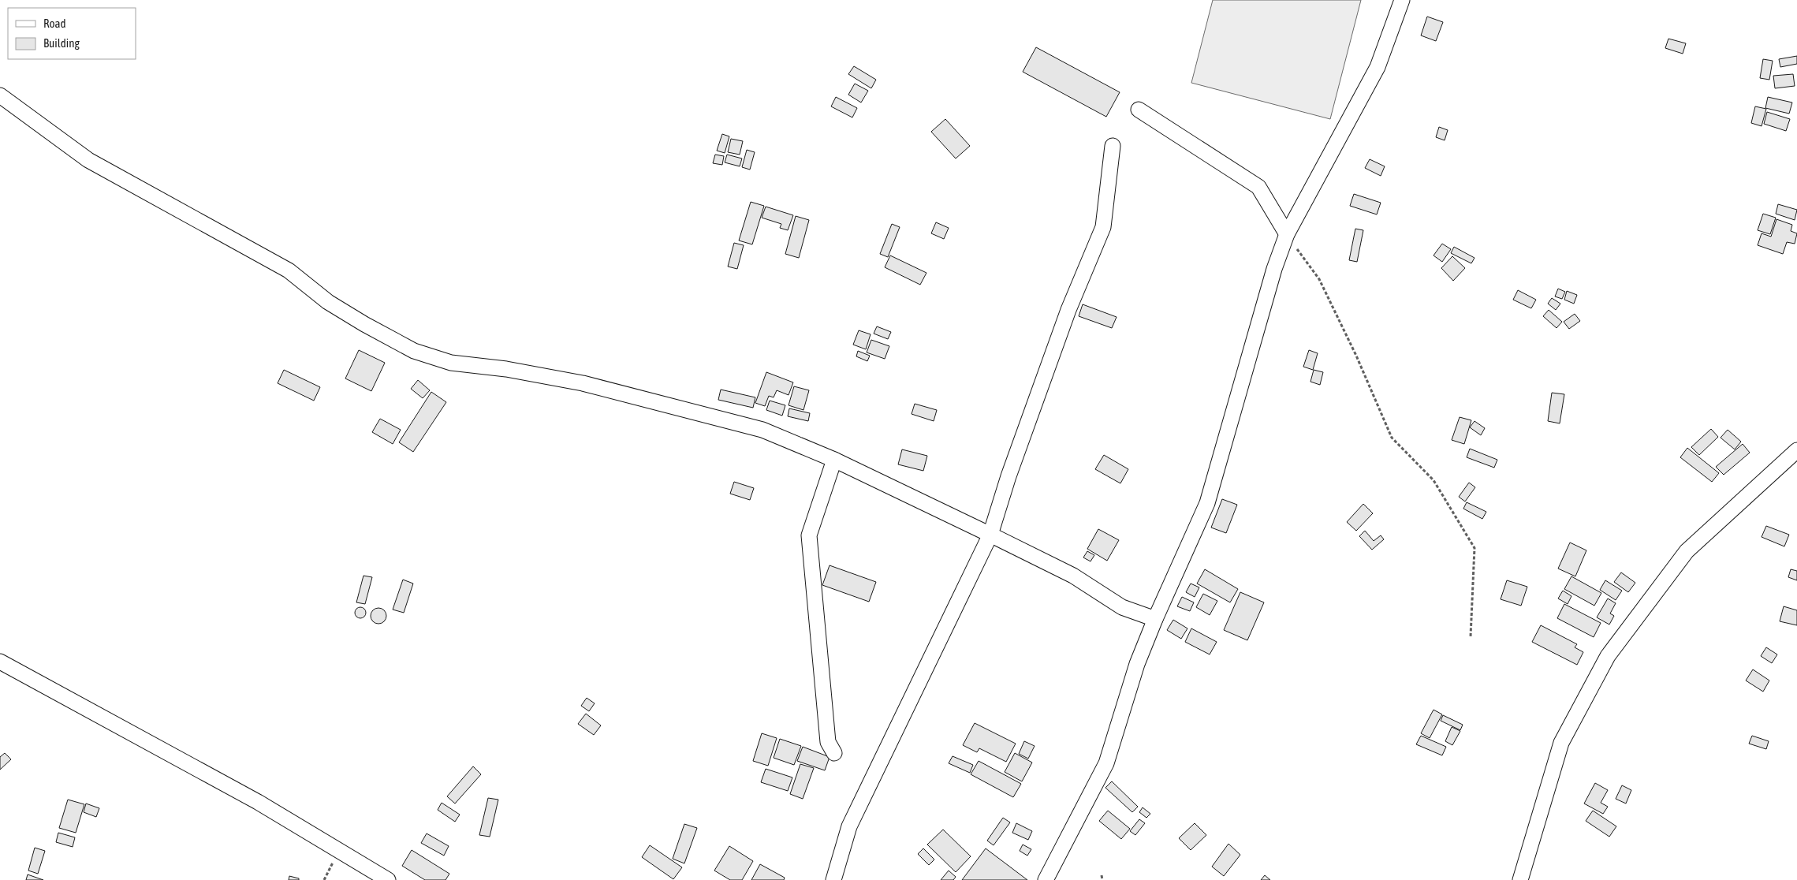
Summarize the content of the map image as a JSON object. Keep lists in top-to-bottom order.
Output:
{
  "legend": ["Road", "Building"]
}
